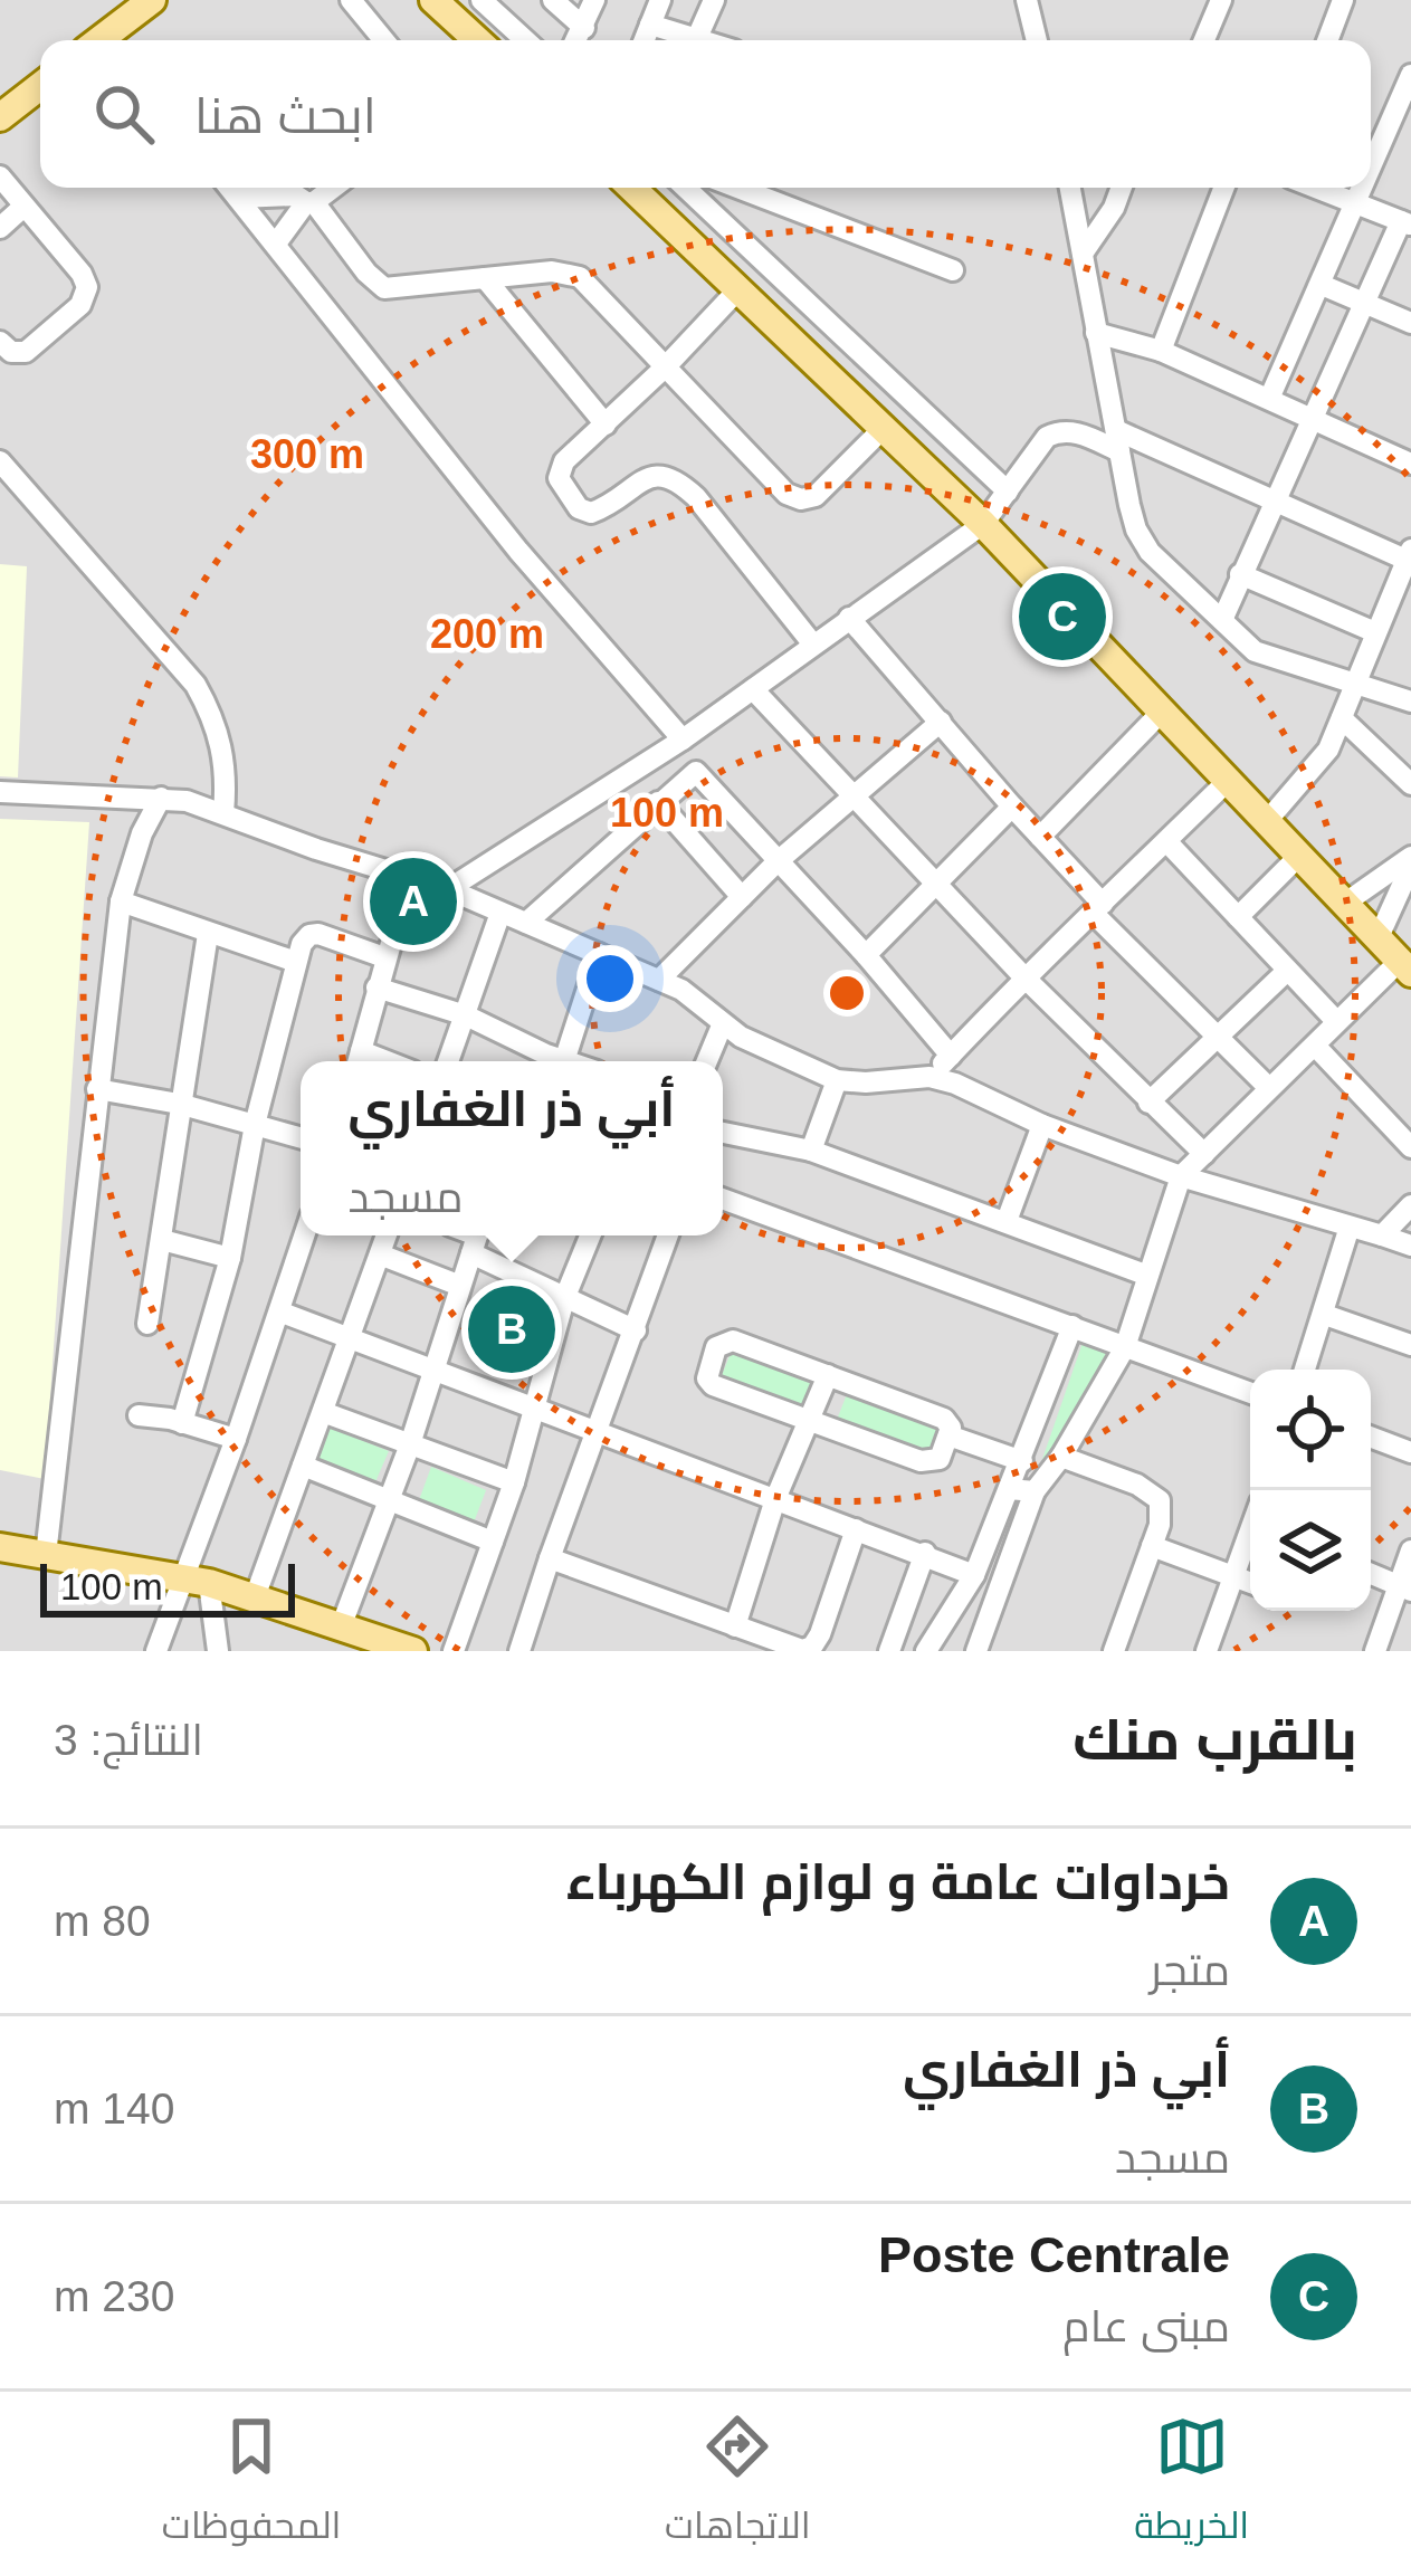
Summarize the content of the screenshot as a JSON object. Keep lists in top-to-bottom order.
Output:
{
  "scale_bar": "100 m",
  "page": {
    "search": "ابحث هنا",
    "pins": ["C", "A", "B"],
    "popup": ["أبي ذر الغفاري", "مسجد"],
    "scale": "100 m",
    "heading": ["بالقرب منك", "النتائج: 3"],
    "list": [
      {
        "mark": "A",
        "name": "خرداوات عامة و لوازم الكهرباء",
        "note": "متجر",
        "value": "80 m"
      },
      {
        "mark": "B",
        "name": "أبي ذر الغفاري",
        "note": "مسجد",
        "value": "140 m"
      },
      {
        "mark": "C",
        "name": "Poste Centrale",
        "note": "مبنى عام",
        "value": "230 m"
      }
    ],
    "nav": ["الخريطة", "الاتجاهات", "المحفوظات"]
  },
  "rings": ["300 m", "200 m", "100 m"]
}
